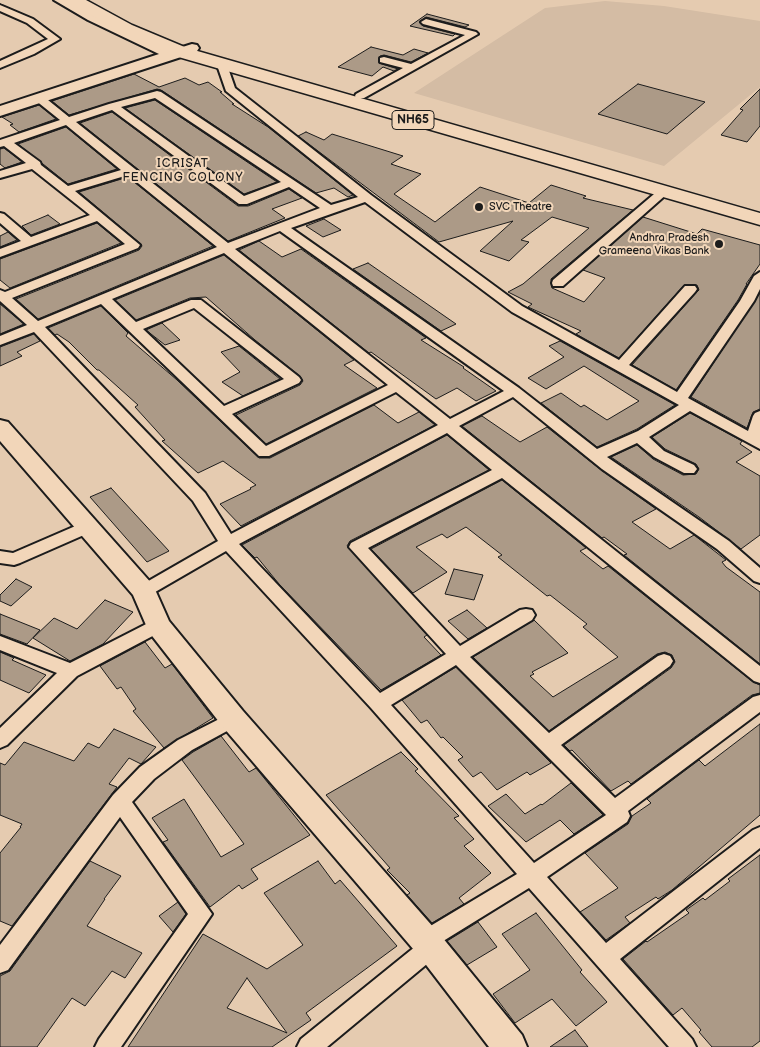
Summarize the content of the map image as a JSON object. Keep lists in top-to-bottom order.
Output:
{
  "streets": {
    "highway": ["NH65"]
  },
  "districts": ["ICRISAT FENCING COLONY"],
  "places": ["SVC Theatre", "Andhra Pradesh Grameena Vikas Bank"]
}
